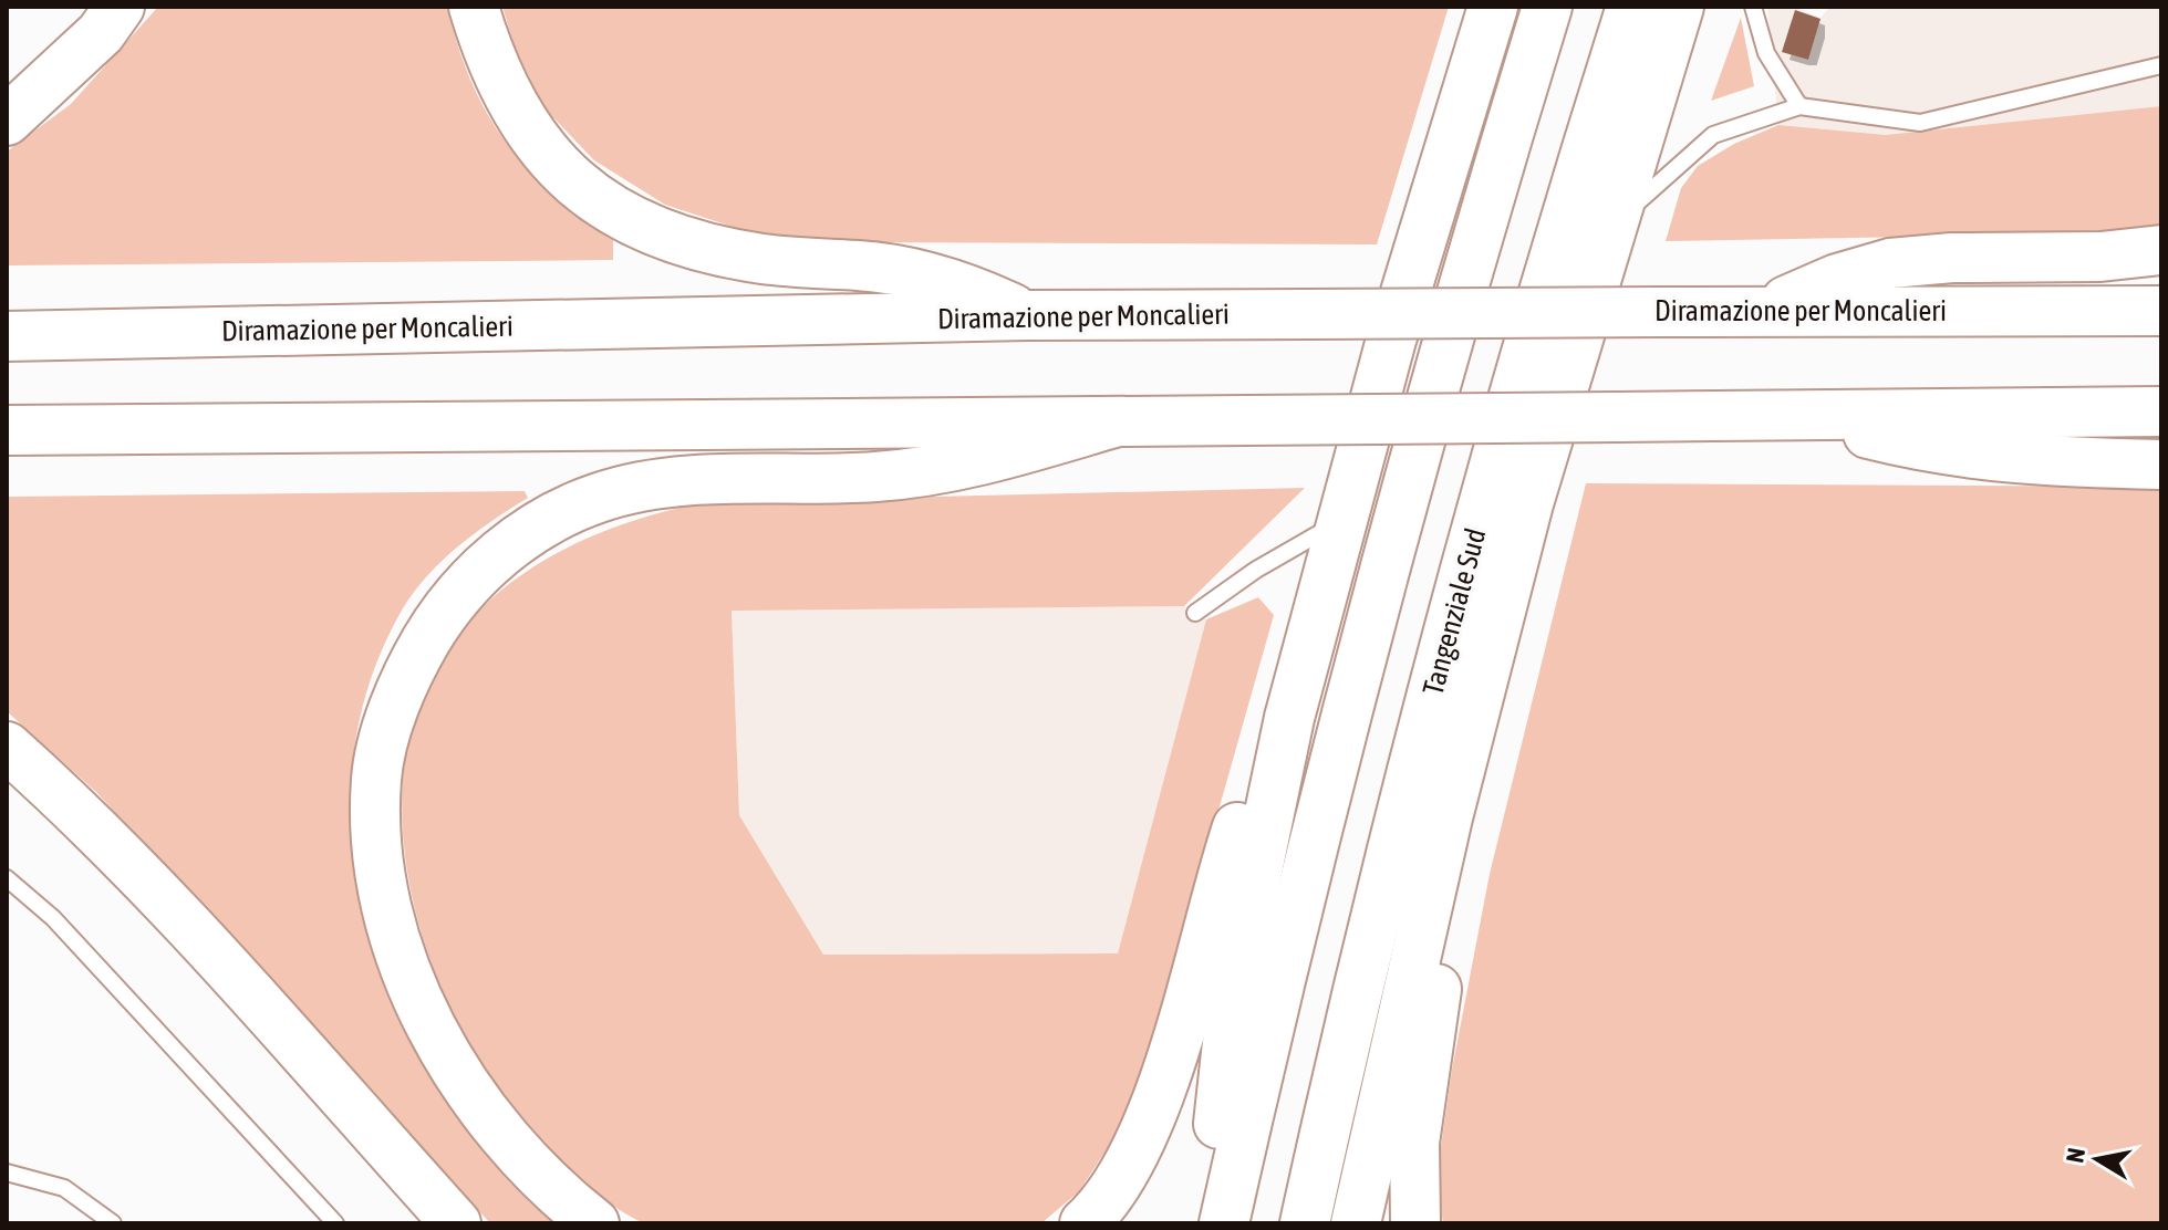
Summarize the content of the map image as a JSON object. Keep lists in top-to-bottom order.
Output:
{
  "streets": {
    "highway": ["Diramazione per Moncalieri", "Tangenziale Sud"]
  },
  "north": "left"
}
